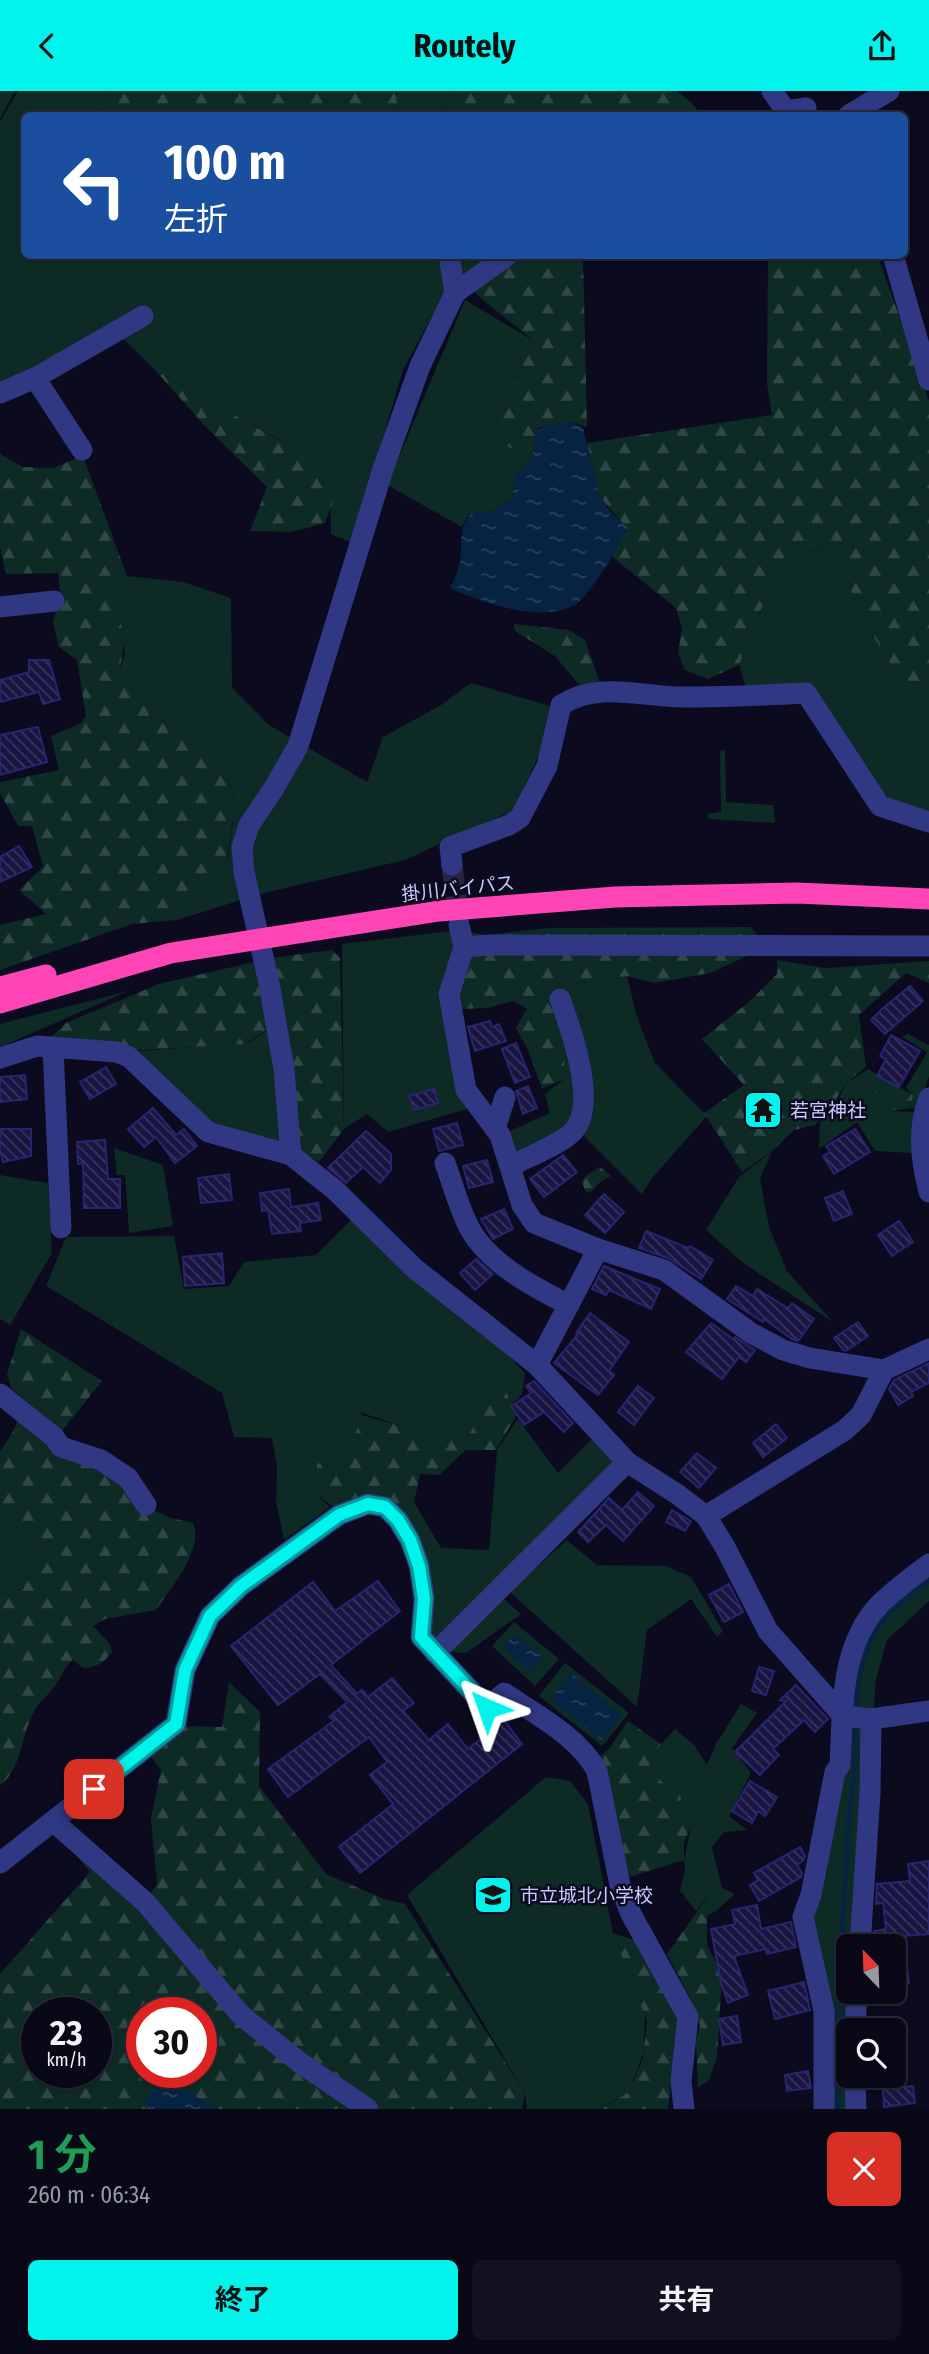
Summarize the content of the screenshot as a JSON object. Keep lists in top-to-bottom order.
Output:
{
  "streets": {
    "highway": ["掛川バイパス"]
  },
  "places": {
    "temple": ["若宮神社"],
    "school or university": ["市立城北小学校"]
  },
  "north": "top left",
  "page": {
    "header": "Routely",
    "turn": ["100 m", "左折"],
    "speed": "23 km/h",
    "limit": "30",
    "heading": ["1 分", "260 m · 06:34"],
    "buttons": ["終了", "共有"]
  }
}
